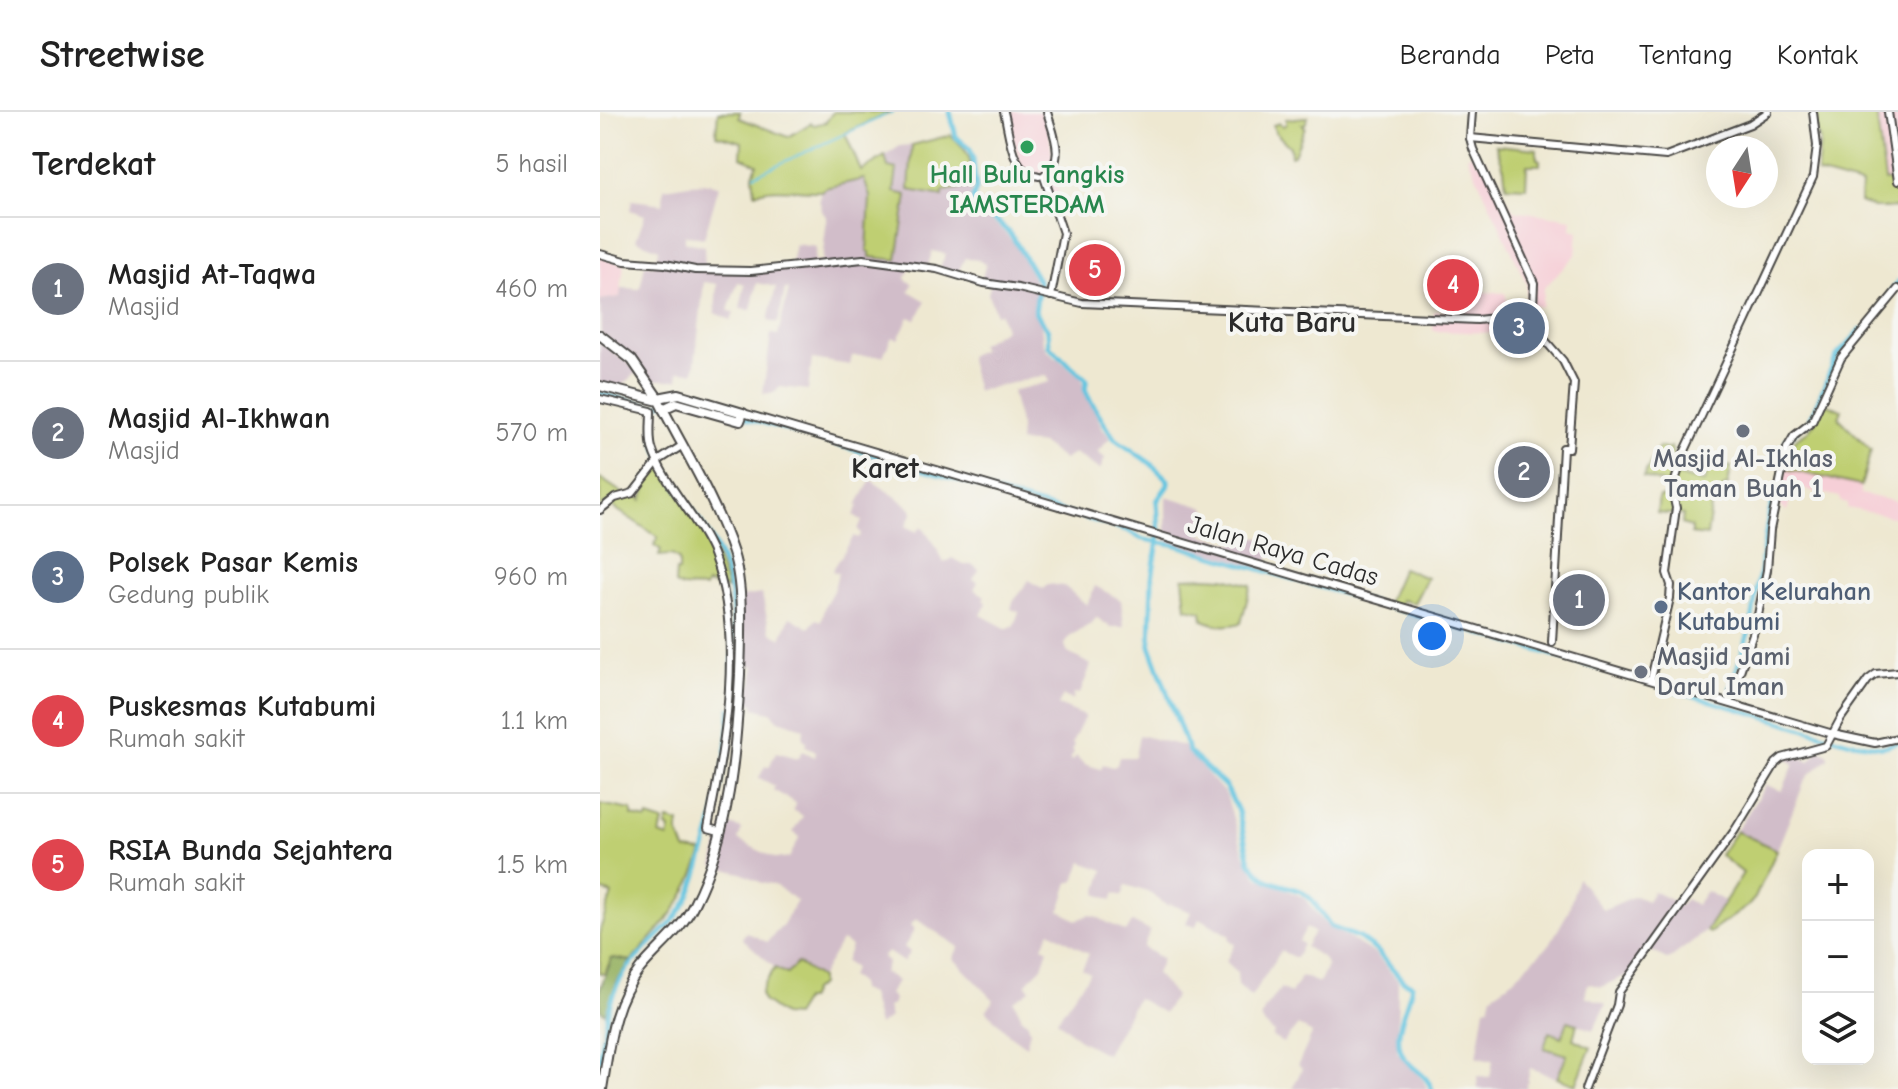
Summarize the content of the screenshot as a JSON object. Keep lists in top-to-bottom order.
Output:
{
  "streets": {
    "main road": ["Jalan Raya Cadas"]
  },
  "districts": ["Kuta Baru", "Karet"],
  "places": [
    "Hall Bulu Tangkis IAMSTERDAM",
    "Masjid Al-Ikhlas Taman Buah 1",
    "Kantor Kelurahan Kutabumi",
    "Masjid Jami Darul Iman"
  ],
  "north": "bottom",
  "page": {
    "header": "Streetwise",
    "nav": [
      "Beranda",
      "Peta",
      "Tentang",
      "Kontak"
    ],
    "heading": ["Terdekat", "5 hasil"],
    "list": [
      {
        "mark": "1",
        "name": "Masjid At-Taqwa",
        "note": "Masjid",
        "value": "460 m"
      },
      {
        "mark": "2",
        "name": "Masjid Al-Ikhwan",
        "note": "Masjid",
        "value": "570 m"
      },
      {
        "mark": "3",
        "name": "Polsek Pasar Kemis",
        "note": "Gedung publik",
        "value": "960 m"
      },
      {
        "mark": "4",
        "name": "Puskesmas Kutabumi",
        "note": "Rumah sakit",
        "value": "1.1 km"
      },
      {
        "mark": "5",
        "name": "RSIA Bunda Sejahtera",
        "note": "Rumah sakit",
        "value": "1.5 km"
      }
    ],
    "pins": [
      "5",
      "4",
      "3",
      "2",
      "1"
    ],
    "map_buttons": ["+", "−"]
  }
}
